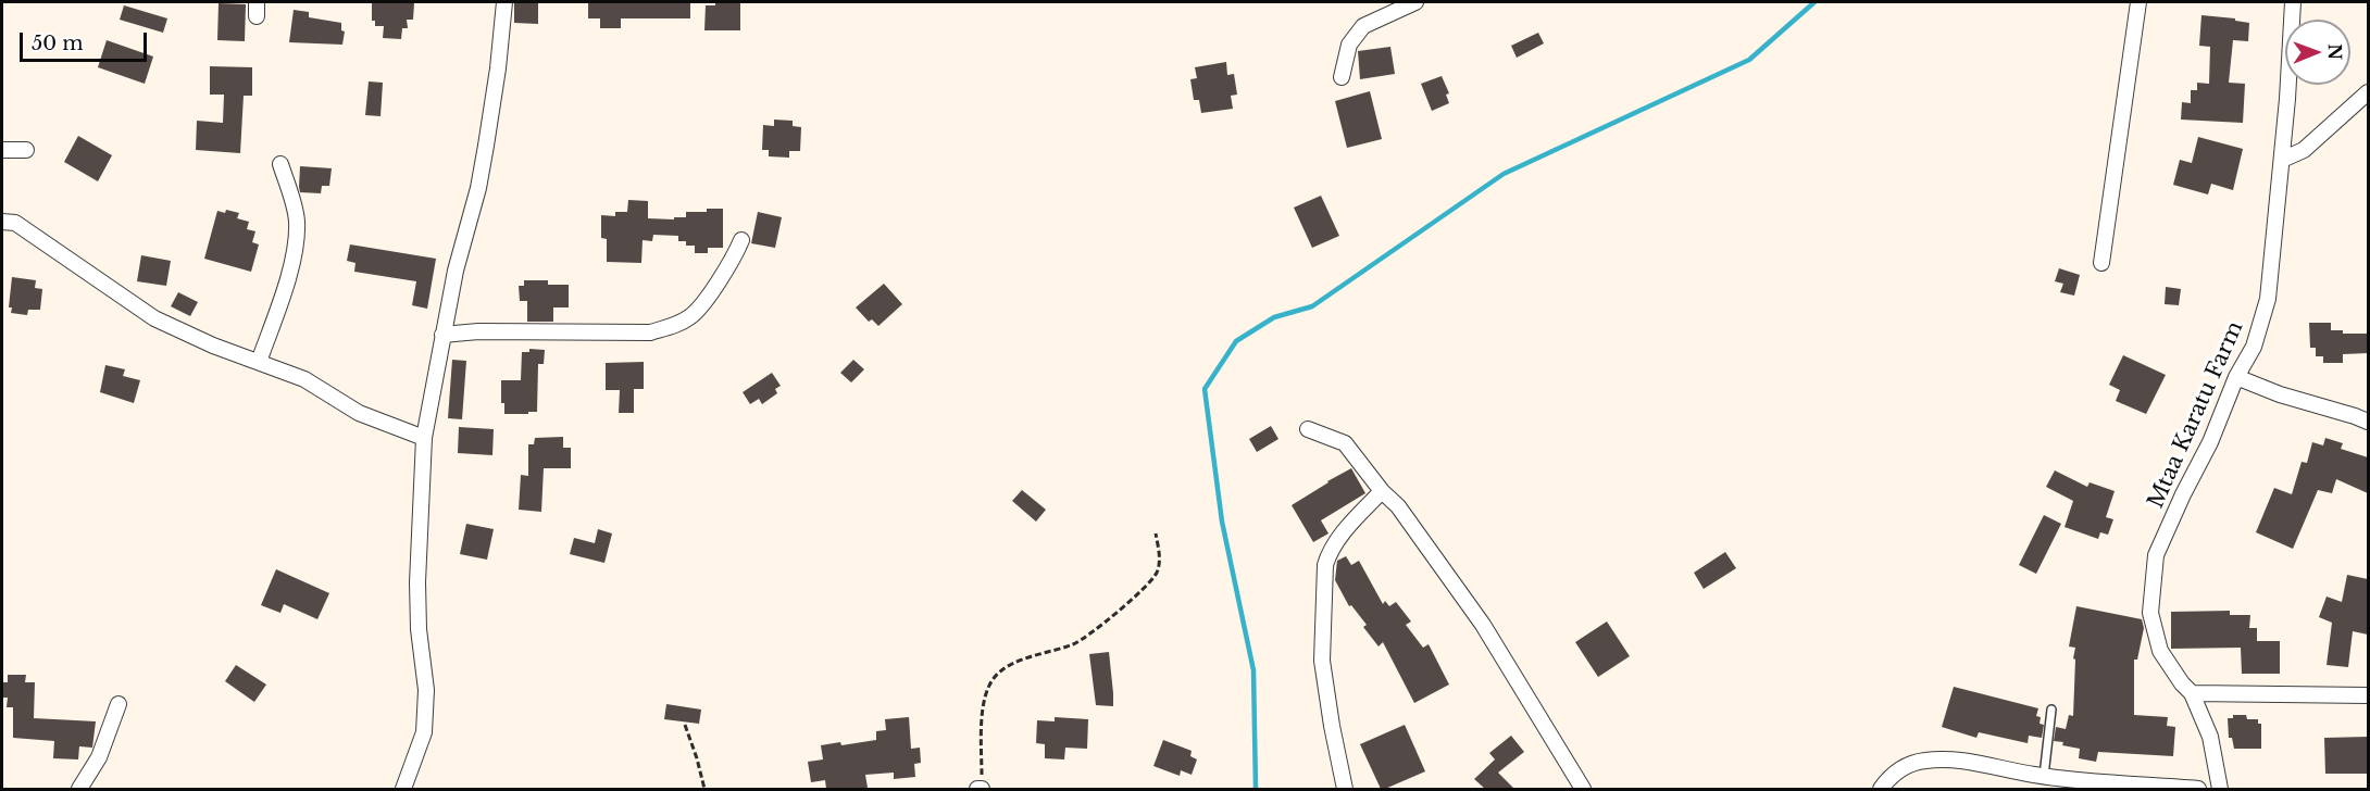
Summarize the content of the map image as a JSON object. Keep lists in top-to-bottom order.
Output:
{
  "streets": {
    "street": ["Mtaa Karatu Farm"]
  },
  "scale_bar": "50 m",
  "north": "right"
}
